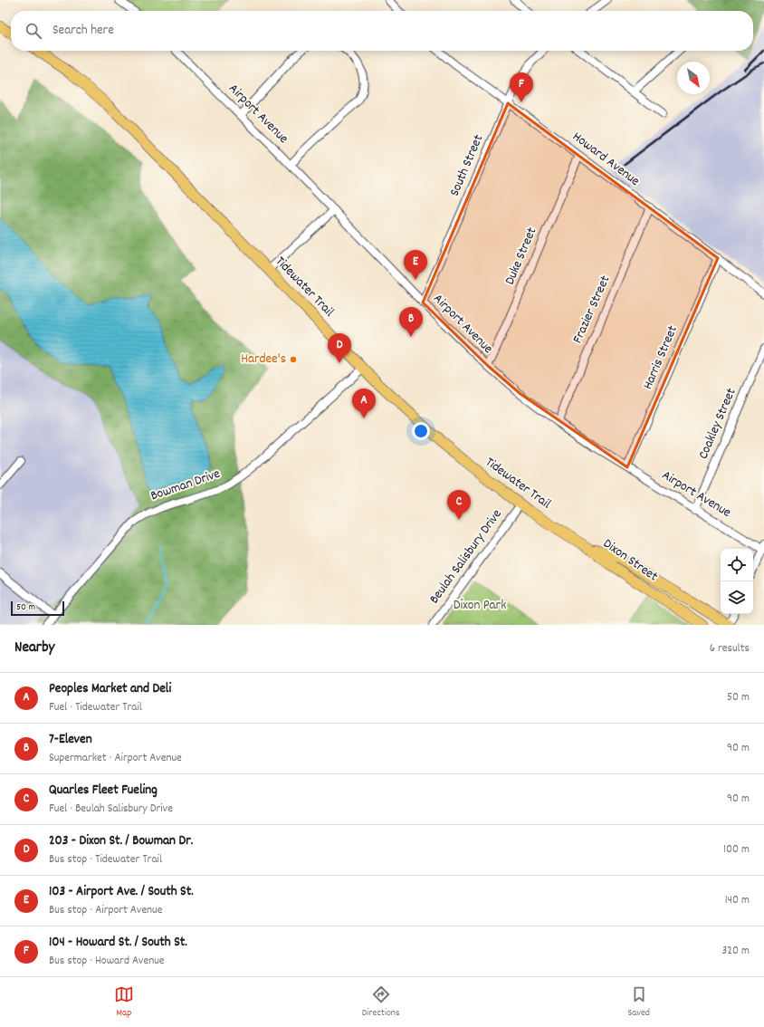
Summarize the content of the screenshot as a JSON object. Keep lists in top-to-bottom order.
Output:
{
  "streets": {
    "main road": ["Tidewater Trail", "Dixon Street"],
    "street": [
      "Airport Avenue",
      "Howard Avenue",
      "South Street",
      "Duke Street",
      "Frazier Street",
      "Harris Street",
      "Coakley Street",
      "Bowman Drive",
      "Beulah Salisbury Drive"
    ]
  },
  "crossings": [
    ["Airport Avenue", "South Street"],
    ["Airport Avenue", "Duke Street"],
    ["Airport Avenue", "Frazier Street"],
    ["Airport Avenue", "Harris Street"],
    ["Airport Avenue", "Coakley Street"],
    ["Howard Avenue", "South Street"],
    ["Howard Avenue", "Duke Street"],
    ["Howard Avenue", "Frazier Street"],
    ["Howard Avenue", "Harris Street"],
    ["Tidewater Trail", "Bowman Drive"],
    ["Tidewater Trail", "Beulah Salisbury Drive"],
    ["Tidewater Trail", "Dixon Street"]
  ],
  "parks": ["Dixon Park"],
  "places": ["Hardee's"],
  "scale_bar": "50 m",
  "north": "bottom right",
  "page": {
    "search": "Search here",
    "pins": [
      "F",
      "E",
      "B",
      "D",
      "A",
      "C"
    ],
    "scale": "50 m",
    "heading": ["Nearby", "6 results"],
    "list": [
      {
        "mark": "A",
        "name": "Peoples Market and Deli",
        "note": "Fuel · Tidewater Trail",
        "value": "50 m"
      },
      {
        "mark": "B",
        "name": "7-Eleven",
        "note": "Supermarket · Airport Avenue",
        "value": "90 m"
      },
      {
        "mark": "C",
        "name": "Quarles Fleet Fueling",
        "note": "Fuel · Beulah Salisbury Drive",
        "value": "90 m"
      },
      {
        "mark": "D",
        "name": "203 - Dixon St. / Bowman Dr.",
        "note": "Bus stop · Tidewater Trail",
        "value": "100 m"
      },
      {
        "mark": "E",
        "name": "103 - Airport Ave. / South St.",
        "note": "Bus stop · Airport Avenue",
        "value": "140 m"
      },
      {
        "mark": "F",
        "name": "104 - Howard St. / South St.",
        "note": "Bus stop · Howard Avenue",
        "value": "320 m"
      }
    ],
    "nav": ["Map", "Directions", "Saved"]
  }
}
